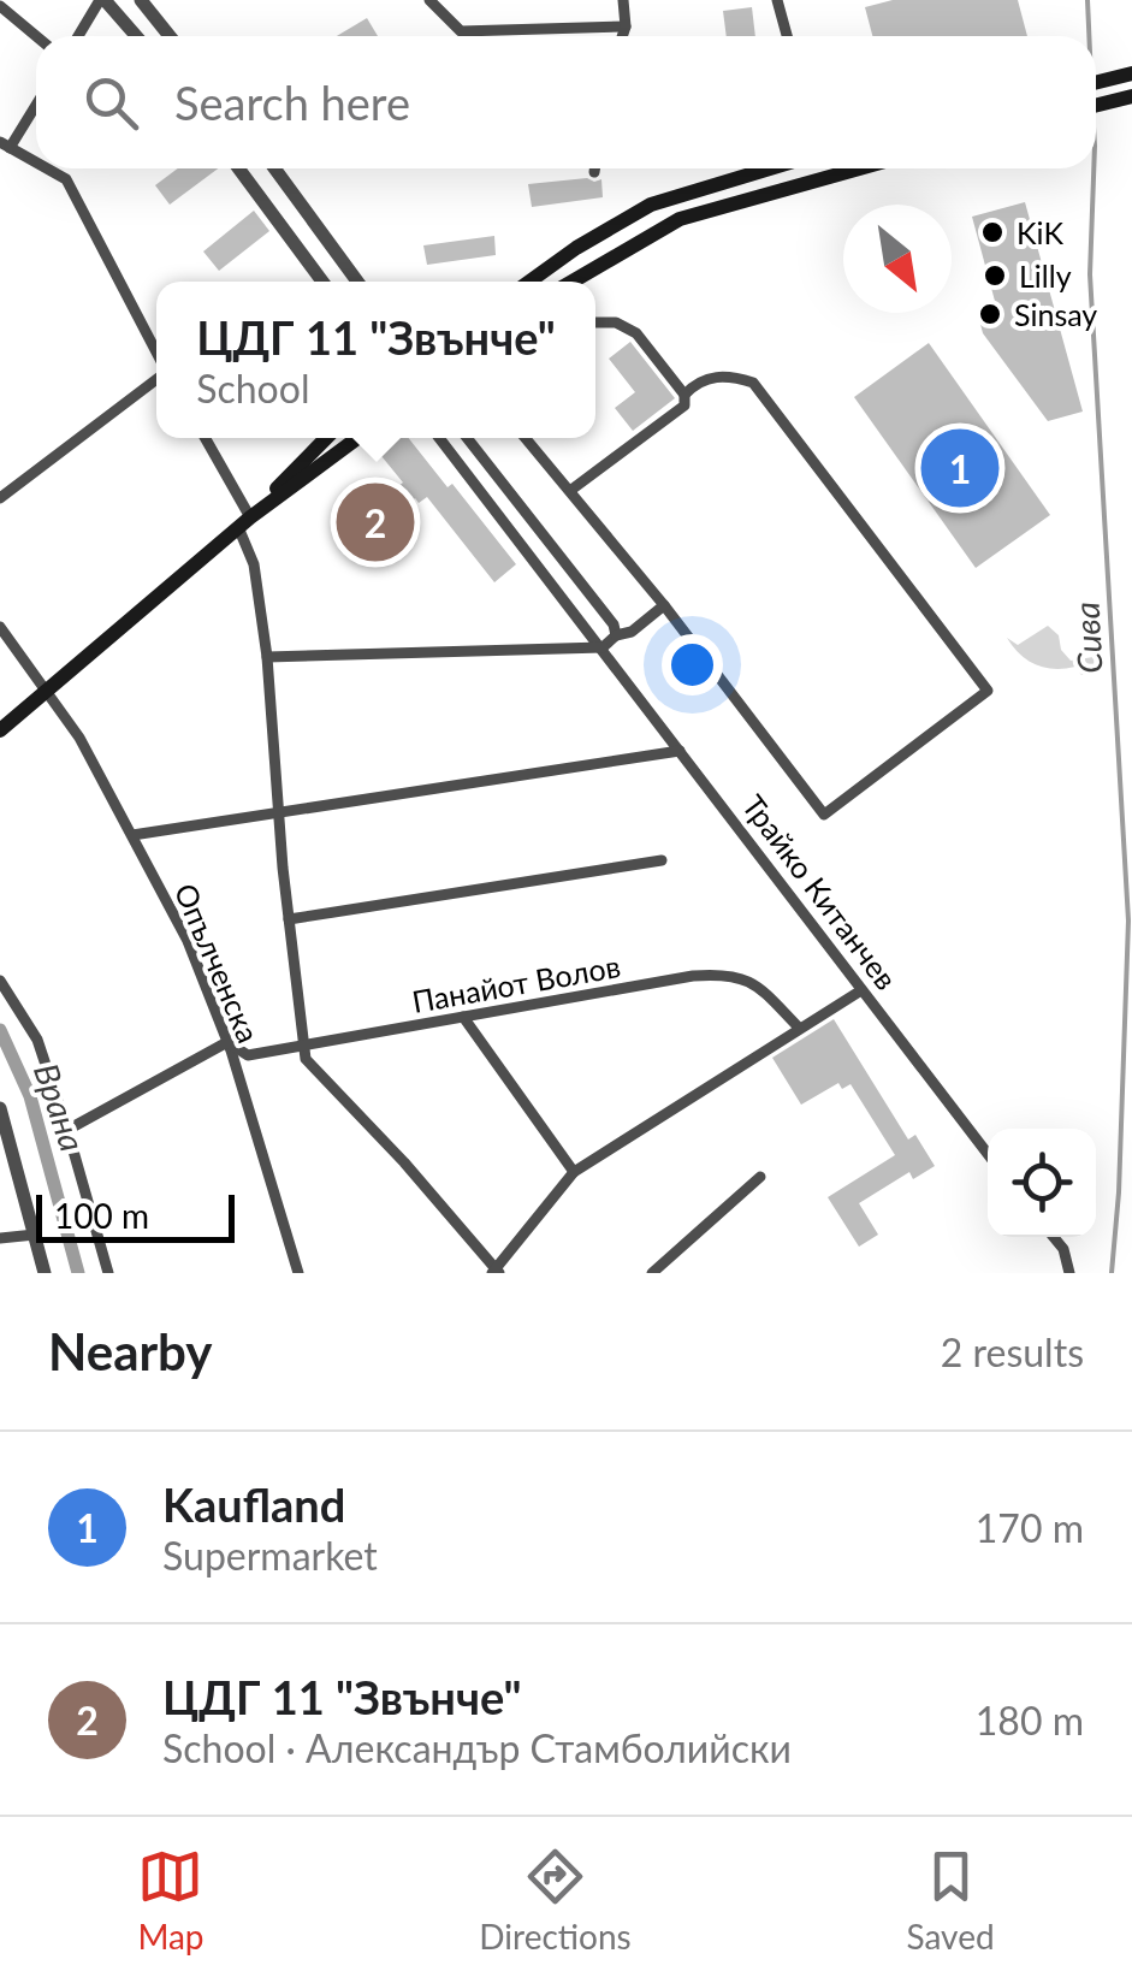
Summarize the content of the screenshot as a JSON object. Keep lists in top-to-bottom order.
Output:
{
  "streets": {
    "street": ["Трайко Китанчев", "Опълченска", "Панайот Волов"]
  },
  "crossings": [
    ["Опълченска", "Панайот Волов"]
  ],
  "water": ["Сива", "Врана"],
  "places": ["KiK", "Lilly", "Sinsay"],
  "scale_bar": "100 m",
  "north": "bottom right",
  "page": {
    "search": "Search here",
    "popup": ["ЦДГ 11 \"Звънче\"", "School"],
    "pins": ["1", "2"],
    "scale": "100 m",
    "heading": ["Nearby", "2 results"],
    "list": [
      {
        "mark": "1",
        "name": "Kaufland",
        "note": "Supermarket",
        "value": "170 m"
      },
      {
        "mark": "2",
        "name": "ЦДГ 11 \"Звънче\"",
        "note": "School · Александър Стамболийски",
        "value": "180 m"
      }
    ],
    "nav": ["Map", "Directions", "Saved"]
  }
}
